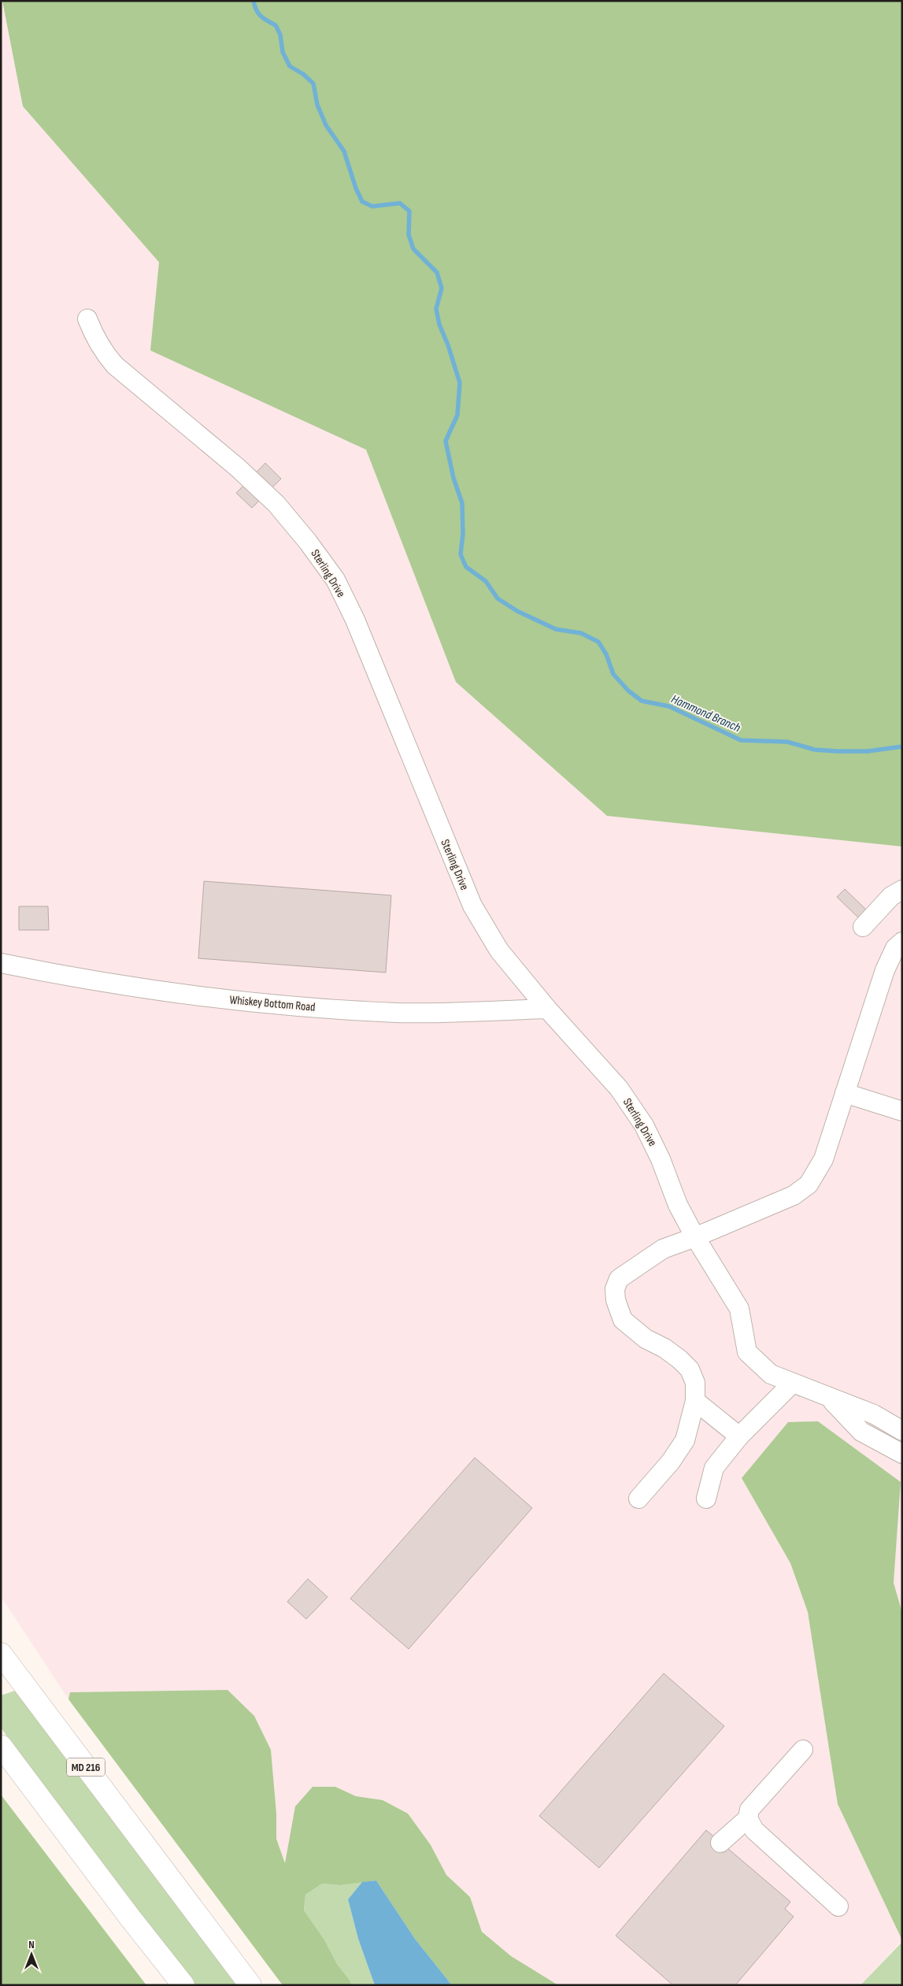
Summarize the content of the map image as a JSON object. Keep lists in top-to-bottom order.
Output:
{
  "streets": {
    "main road": ["MD 216"],
    "street": ["Sterling Drive", "Whiskey Bottom Road"]
  },
  "crossings": [
    ["Sterling Drive", "Whiskey Bottom Road"]
  ],
  "water": ["Hammond Branch"],
  "north": "top"
}
